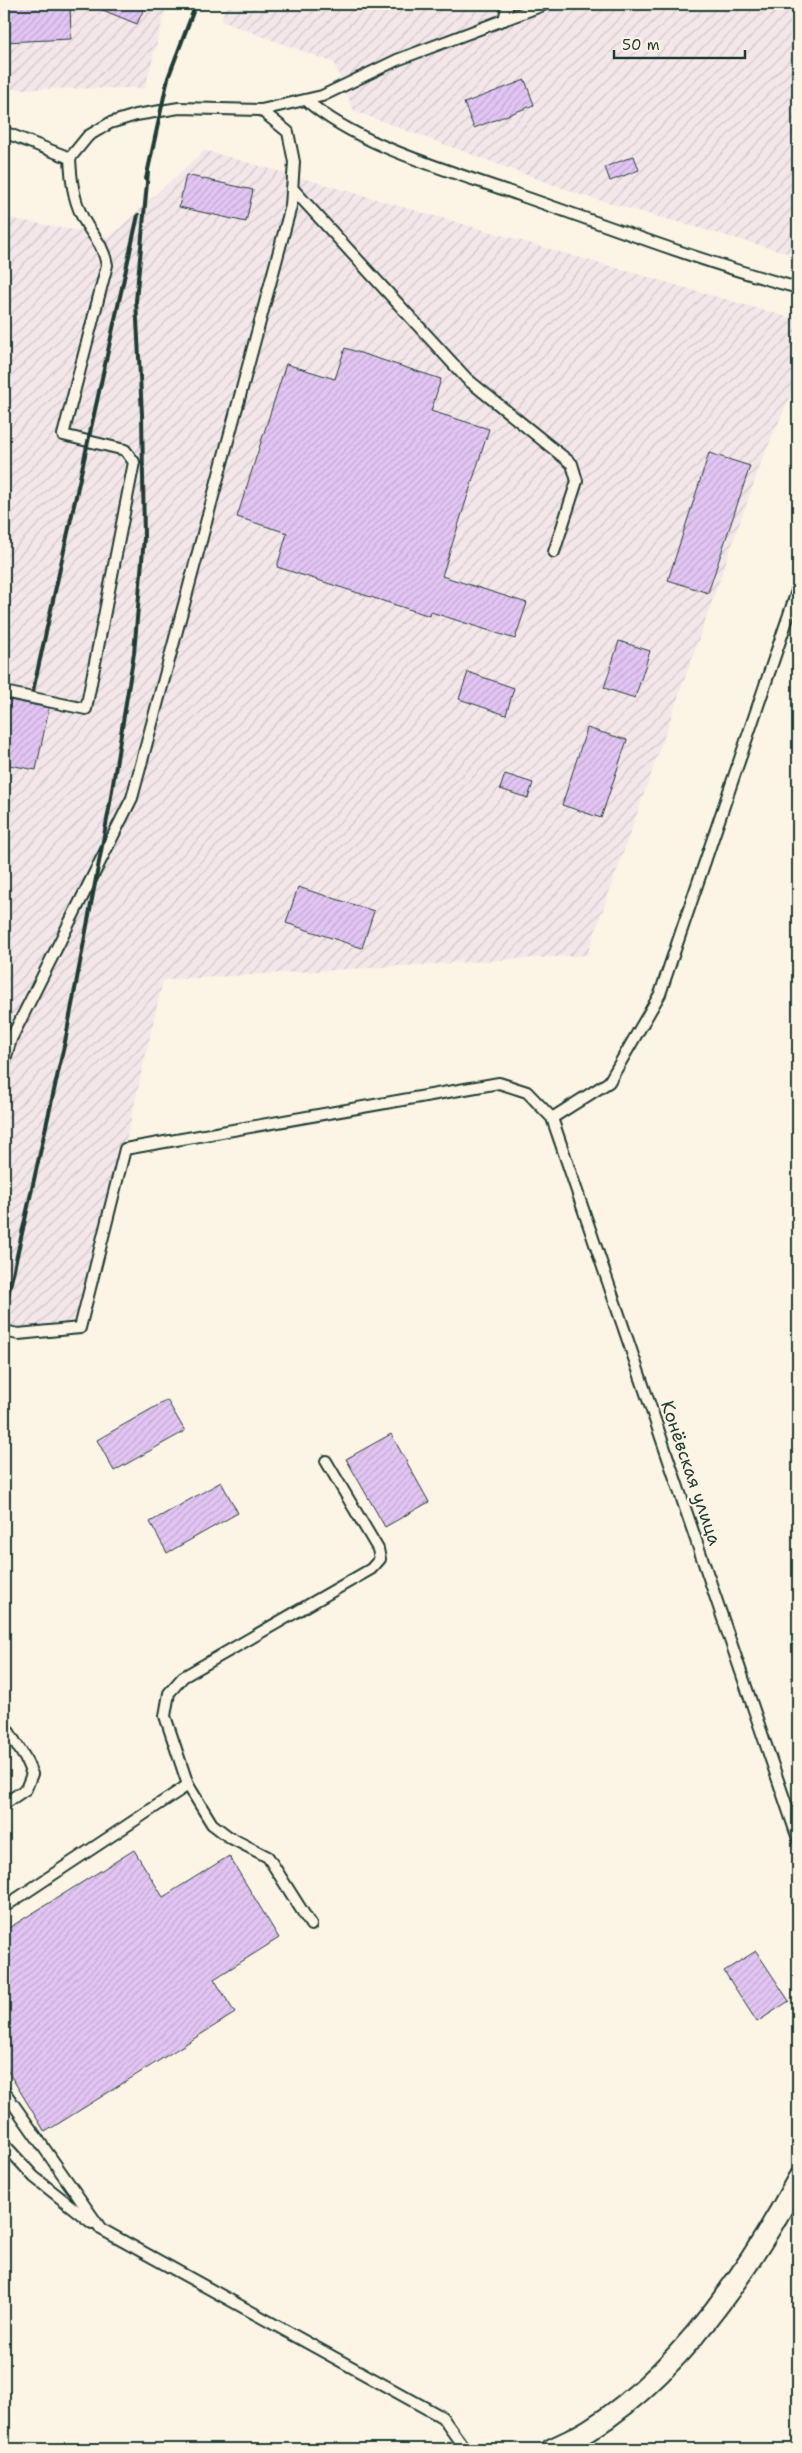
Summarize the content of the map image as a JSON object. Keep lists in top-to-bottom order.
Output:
{
  "streets": {
    "lane": ["Конёвская улица"]
  },
  "scale_bar": "50 m"
}
